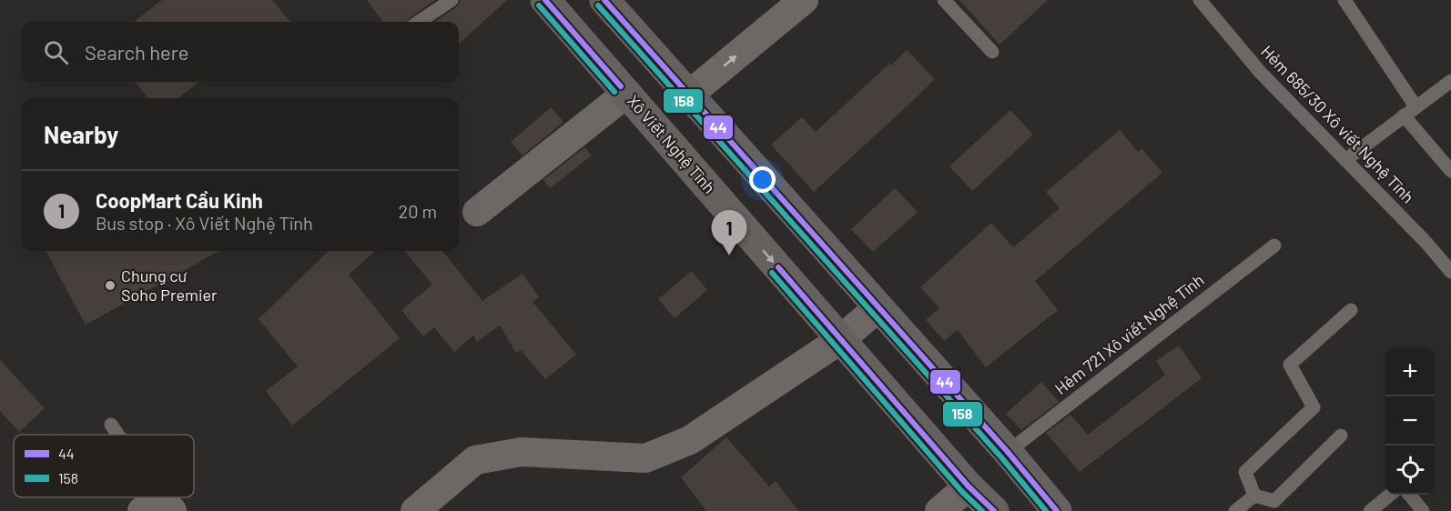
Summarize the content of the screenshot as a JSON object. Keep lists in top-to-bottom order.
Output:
{
  "streets": {
    "main road": ["Xô Viết Nghệ Tĩnh"],
    "lane": ["Hẻm 685/30 Xô viết Nghệ Tĩnh", "Hẻm 721 Xô viết Nghệ Tĩnh"]
  },
  "places": ["Chung cư Soho Premier"],
  "lines": ["transit line 44", "transit line 158"],
  "legend": ["44", "158"],
  "page": {
    "search": "Search here",
    "heading": "Nearby",
    "list": [
      {
        "mark": "1",
        "name": "CoopMart Cầu Kinh",
        "note": "Bus stop · Xô Viết Nghệ Tĩnh",
        "value": "20 m"
      }
    ],
    "pins": "1",
    "map_buttons": ["+", "−"]
  }
}
